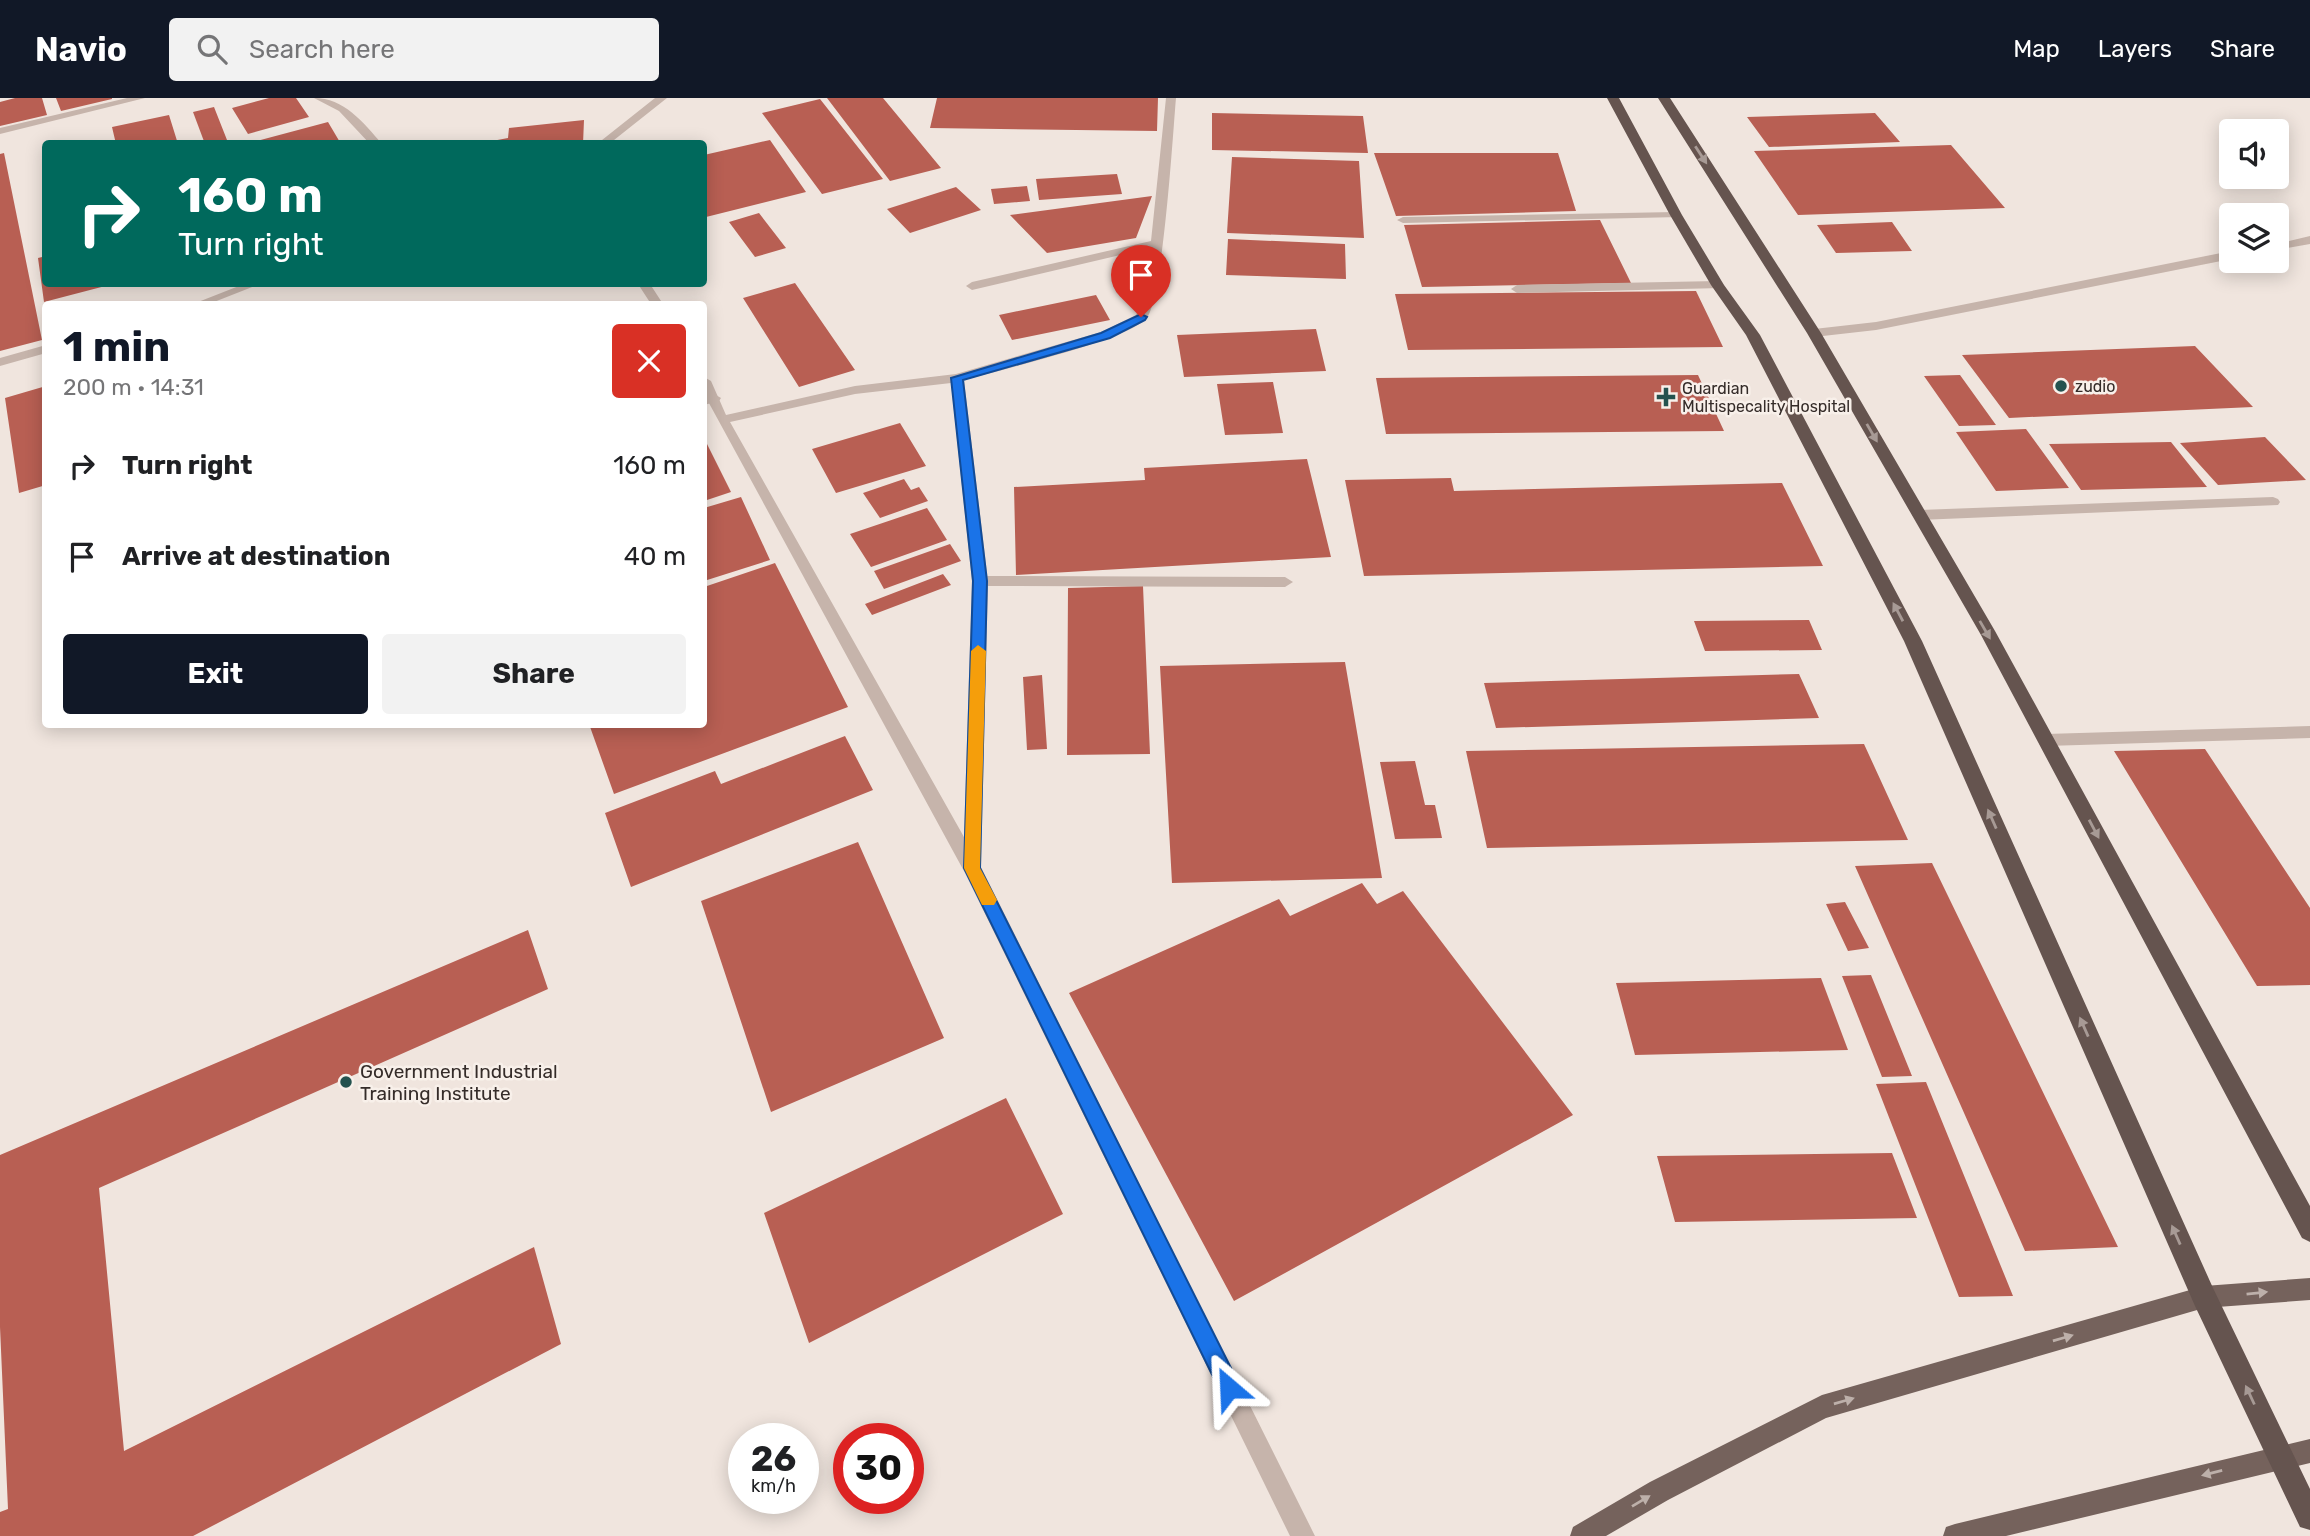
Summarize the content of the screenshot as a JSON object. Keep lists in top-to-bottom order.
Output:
{
  "places": {
    "other": ["zudio", "Government Industrial Training Institute"],
    "health": ["Guardian Multispecality Hospital"]
  },
  "page": {
    "header": "Navio",
    "search": "Search here",
    "nav": ["Map", "Layers", "Share"],
    "turn": ["160 m", "Turn right"],
    "heading": ["1 min", "200 m · 14:31"],
    "list": [
      {
        "name": "Turn right",
        "value": "160 m"
      },
      {
        "name": "Arrive at destination",
        "value": "40 m"
      }
    ],
    "buttons": ["Exit", "Share"],
    "speed": "26 km/h",
    "limit": "30"
  }
}
